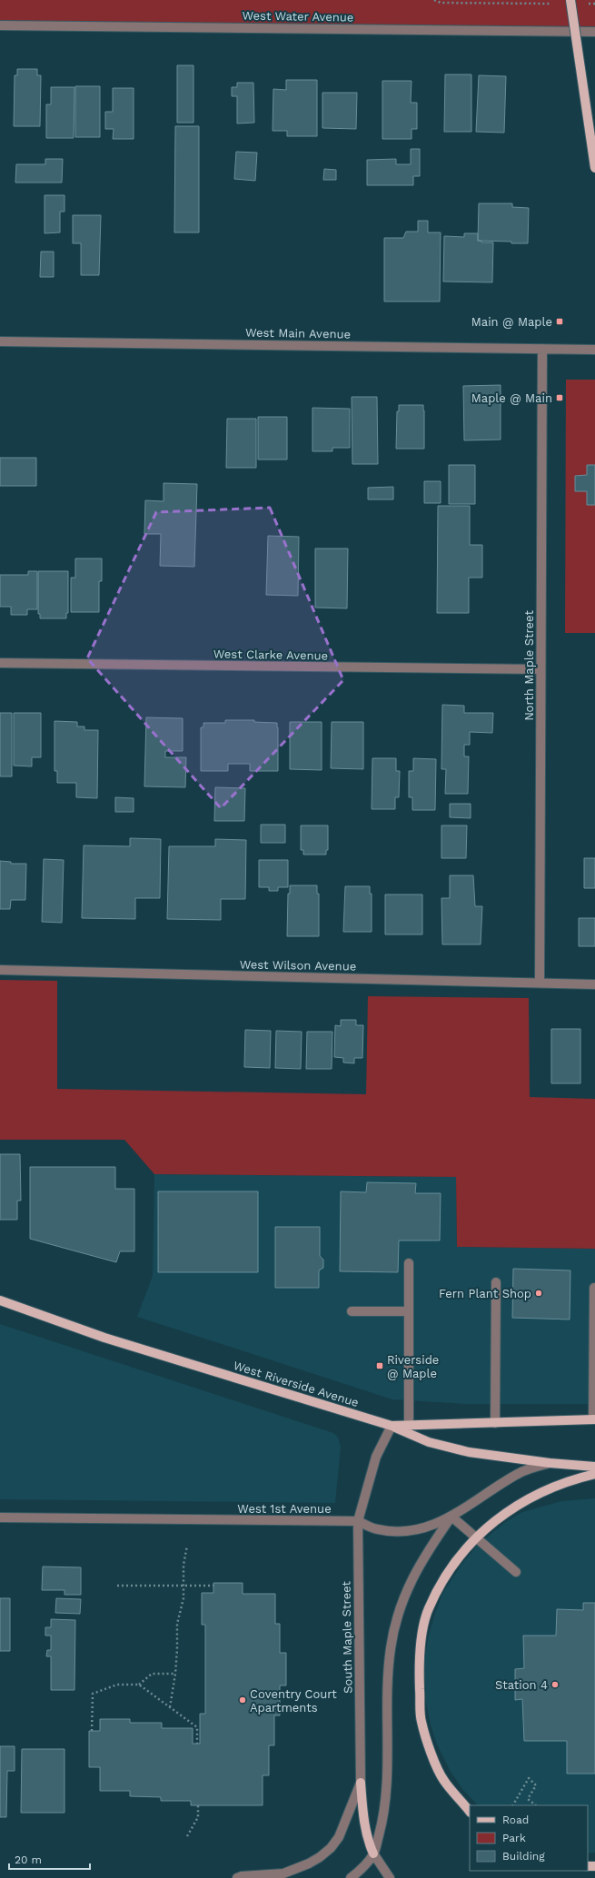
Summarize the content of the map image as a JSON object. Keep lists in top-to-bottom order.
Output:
{
  "streets": {
    "main road": ["West Riverside Avenue", "West 1st Avenue", "South Maple Street"],
    "street": [
      "West Water Avenue",
      "West Main Avenue",
      "West Clarke Avenue",
      "North Maple Street",
      "West Wilson Avenue"
    ]
  },
  "crossings": [
    ["West Main Avenue", "North Maple Street"],
    ["West Clarke Avenue", "North Maple Street"],
    ["North Maple Street", "West Wilson Avenue"],
    ["West Riverside Avenue", "West 1st Avenue"],
    ["West Riverside Avenue", "South Maple Street"],
    ["West 1st Avenue", "South Maple Street"]
  ],
  "places": {
    "transit": ["Main @ Maple", "Maple @ Main", "Riverside @ Maple"],
    "other": ["Fern Plant Shop", "Station 4", "Coventry Court Apartments"]
  },
  "legend": ["Road", "Park", "Building"],
  "scale_bar": "20 m"
}
